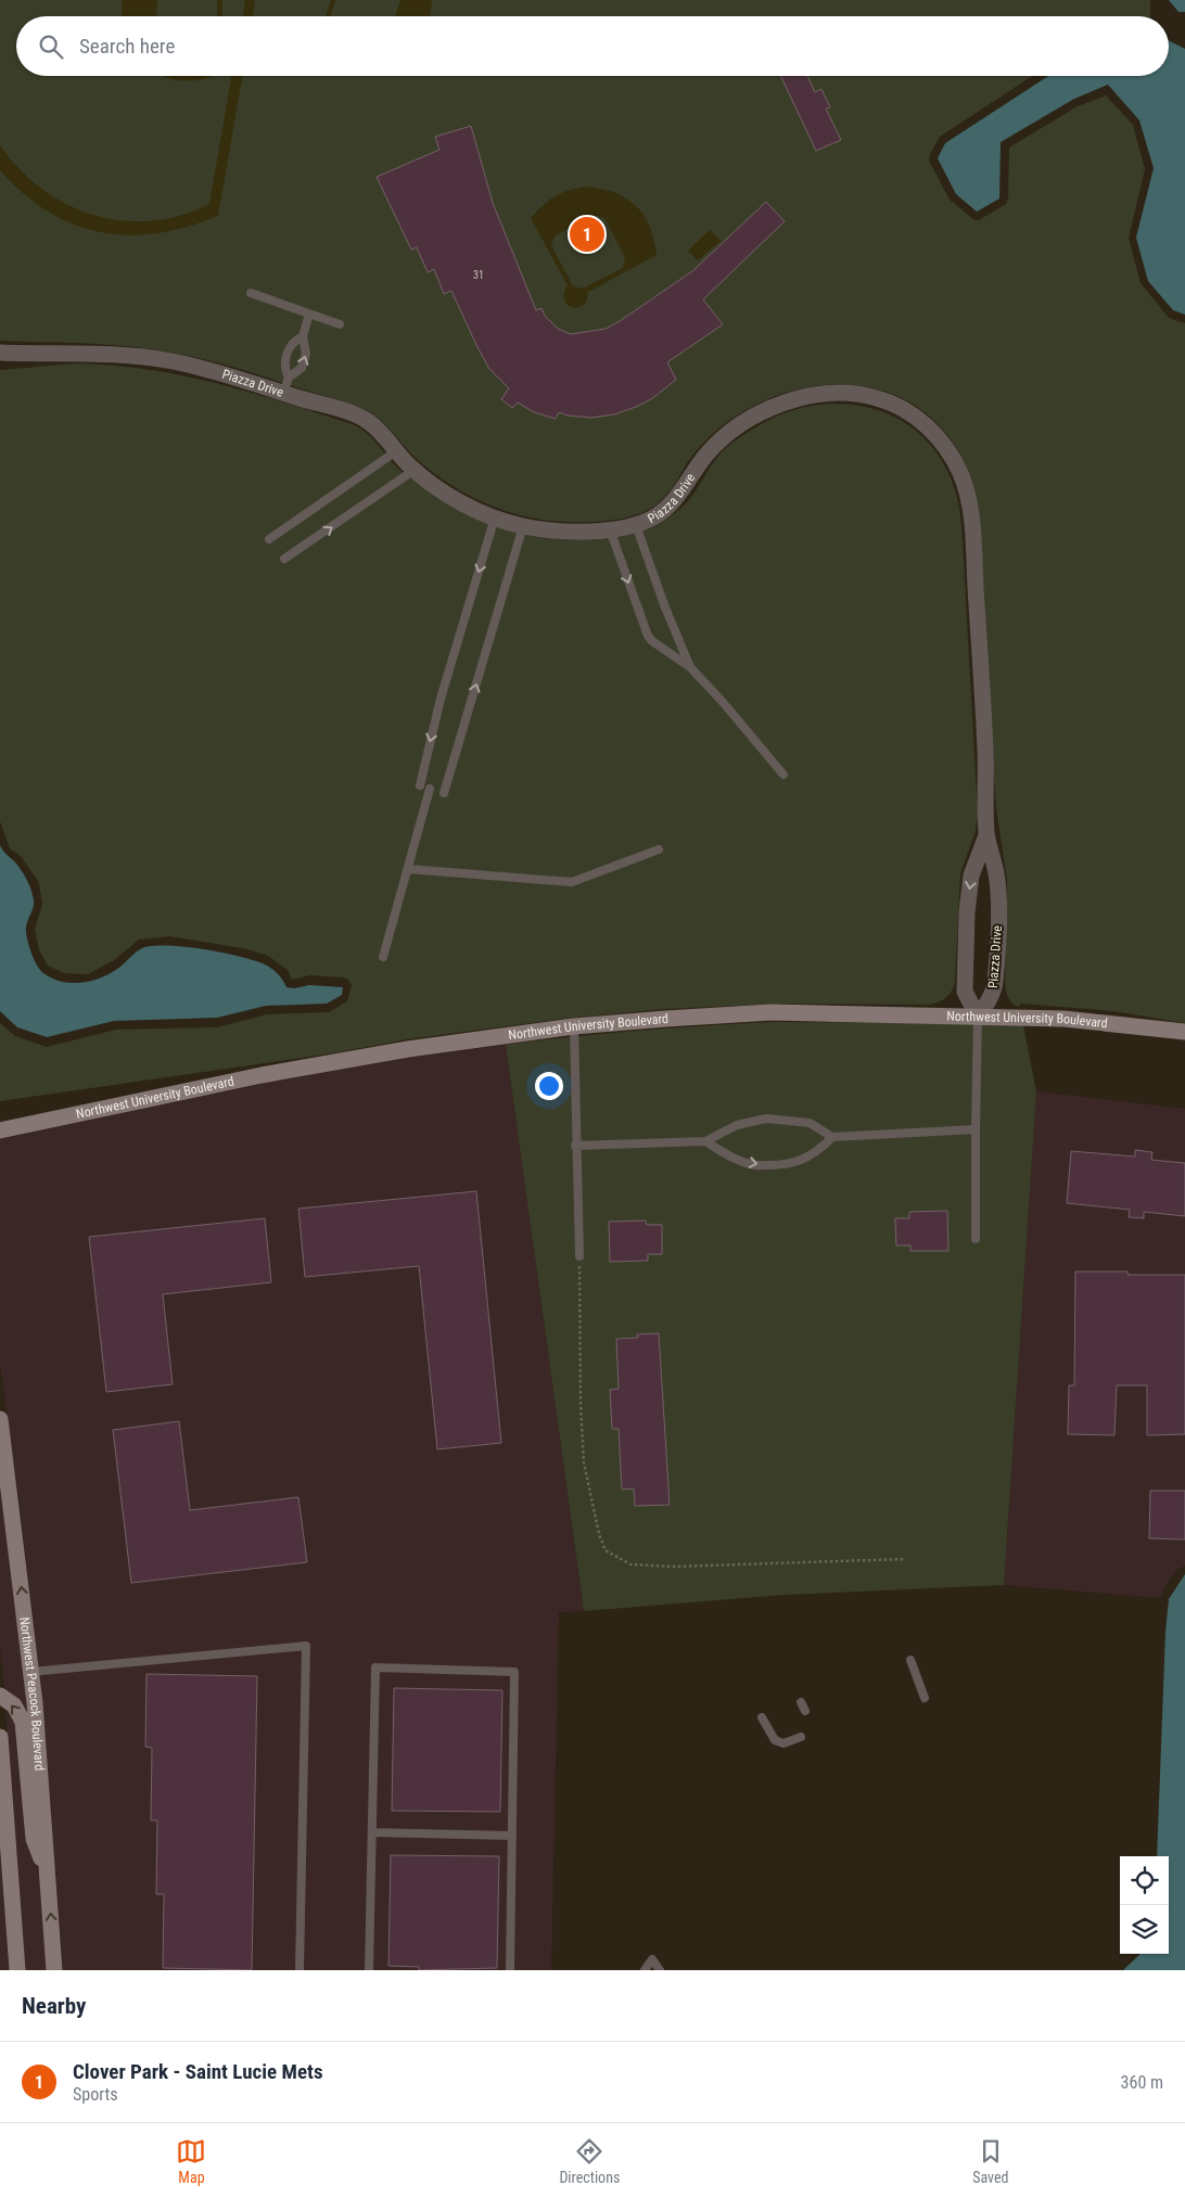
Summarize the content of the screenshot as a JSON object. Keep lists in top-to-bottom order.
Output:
{
  "streets": {
    "street": ["Piazza Drive", "Northwest University Boulevard", "Northwest Peacock Boulevard"]
  },
  "crossings": [
    ["Piazza Drive", "Northwest University Boulevard"]
  ],
  "one_way": ["Northwest Peacock Boulevard"],
  "house_numbers": ["31"],
  "page": {
    "search": "Search here",
    "pins": "1",
    "heading": "Nearby",
    "list": [
      {
        "mark": "1",
        "name": "Clover Park - Saint Lucie Mets",
        "note": "Sports",
        "value": "360 m"
      }
    ],
    "nav": ["Map", "Directions", "Saved"]
  }
}
